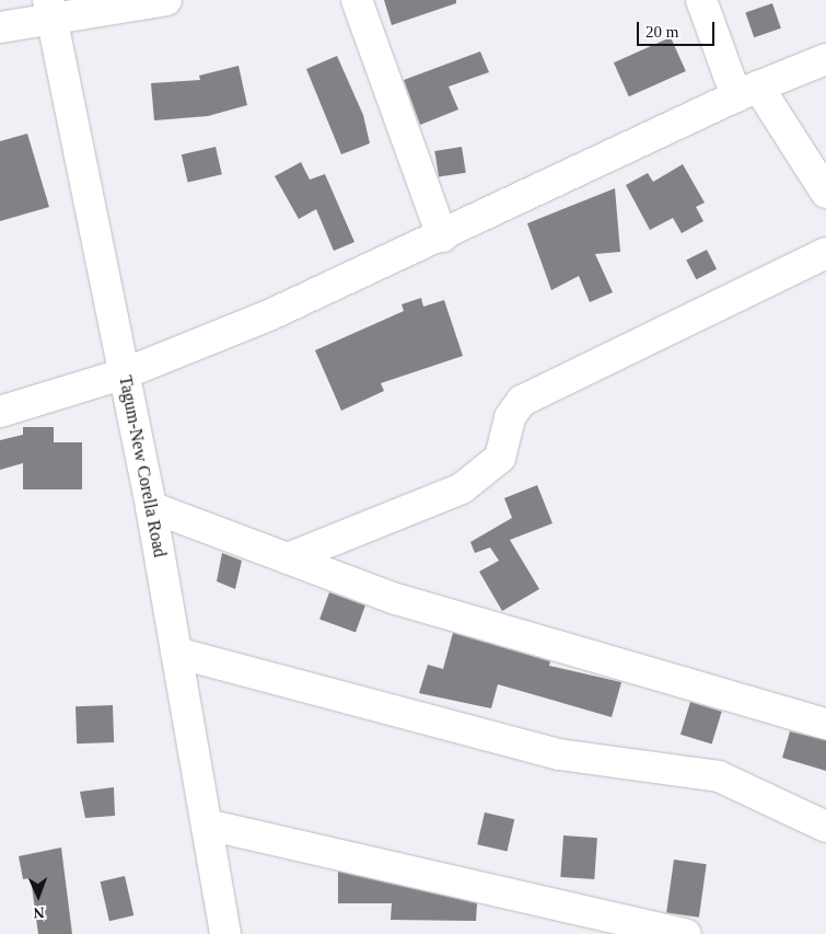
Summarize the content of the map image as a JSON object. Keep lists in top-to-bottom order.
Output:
{
  "streets": {
    "street": ["Tagum-New Corella Road"]
  },
  "scale_bar": "20 m",
  "north": "bottom"
}
